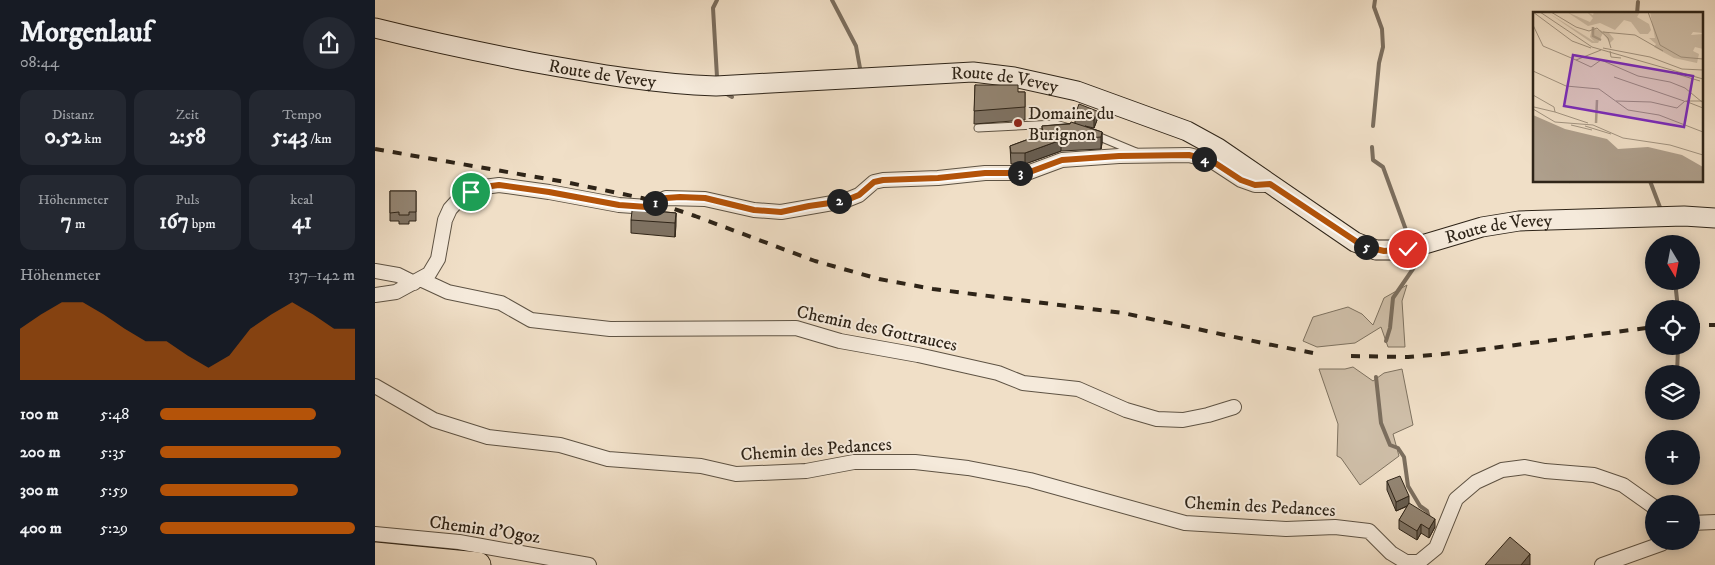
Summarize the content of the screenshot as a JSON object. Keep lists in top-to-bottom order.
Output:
{
  "streets": {
    "main road": ["Route de Vevey"],
    "street": ["Chemin des Gottrauces", "Chemin des Pedances", "Chemin d'Ogoz"]
  },
  "places": ["Domaine du Burignon"],
  "north": "bottom",
  "page": {
    "heading": ["Morgenlauf", "08:44"],
    "stats": [
      ["Distanz", "0.52 km"],
      ["Zeit", "2:58"],
      ["Tempo", "5:43 /km"],
      ["Höhenmeter", "7 m"],
      ["Puls", "167 bpm"],
      ["kcal", "41"]
    ],
    "pins": [
      "4",
      "3",
      "2",
      "1",
      "5"
    ],
    "map_buttons": ["+", "−"],
    "chart": ["Höhenmeter", "137–142 m"],
    "list": [
      {
        "name": "100 m",
        "note": "5:48"
      },
      {
        "name": "200 m",
        "note": "5:35"
      },
      {
        "name": "300 m",
        "note": "5:59"
      },
      {
        "name": "400 m",
        "note": "5:29"
      }
    ]
  }
}
